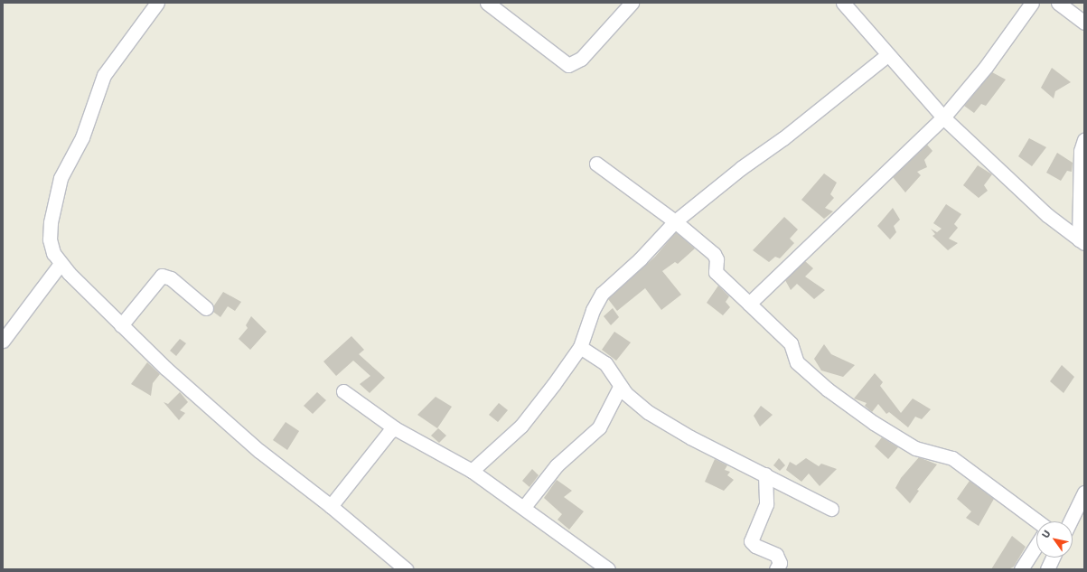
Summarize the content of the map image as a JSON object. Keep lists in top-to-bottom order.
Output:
{
  "north": "top left"
}
